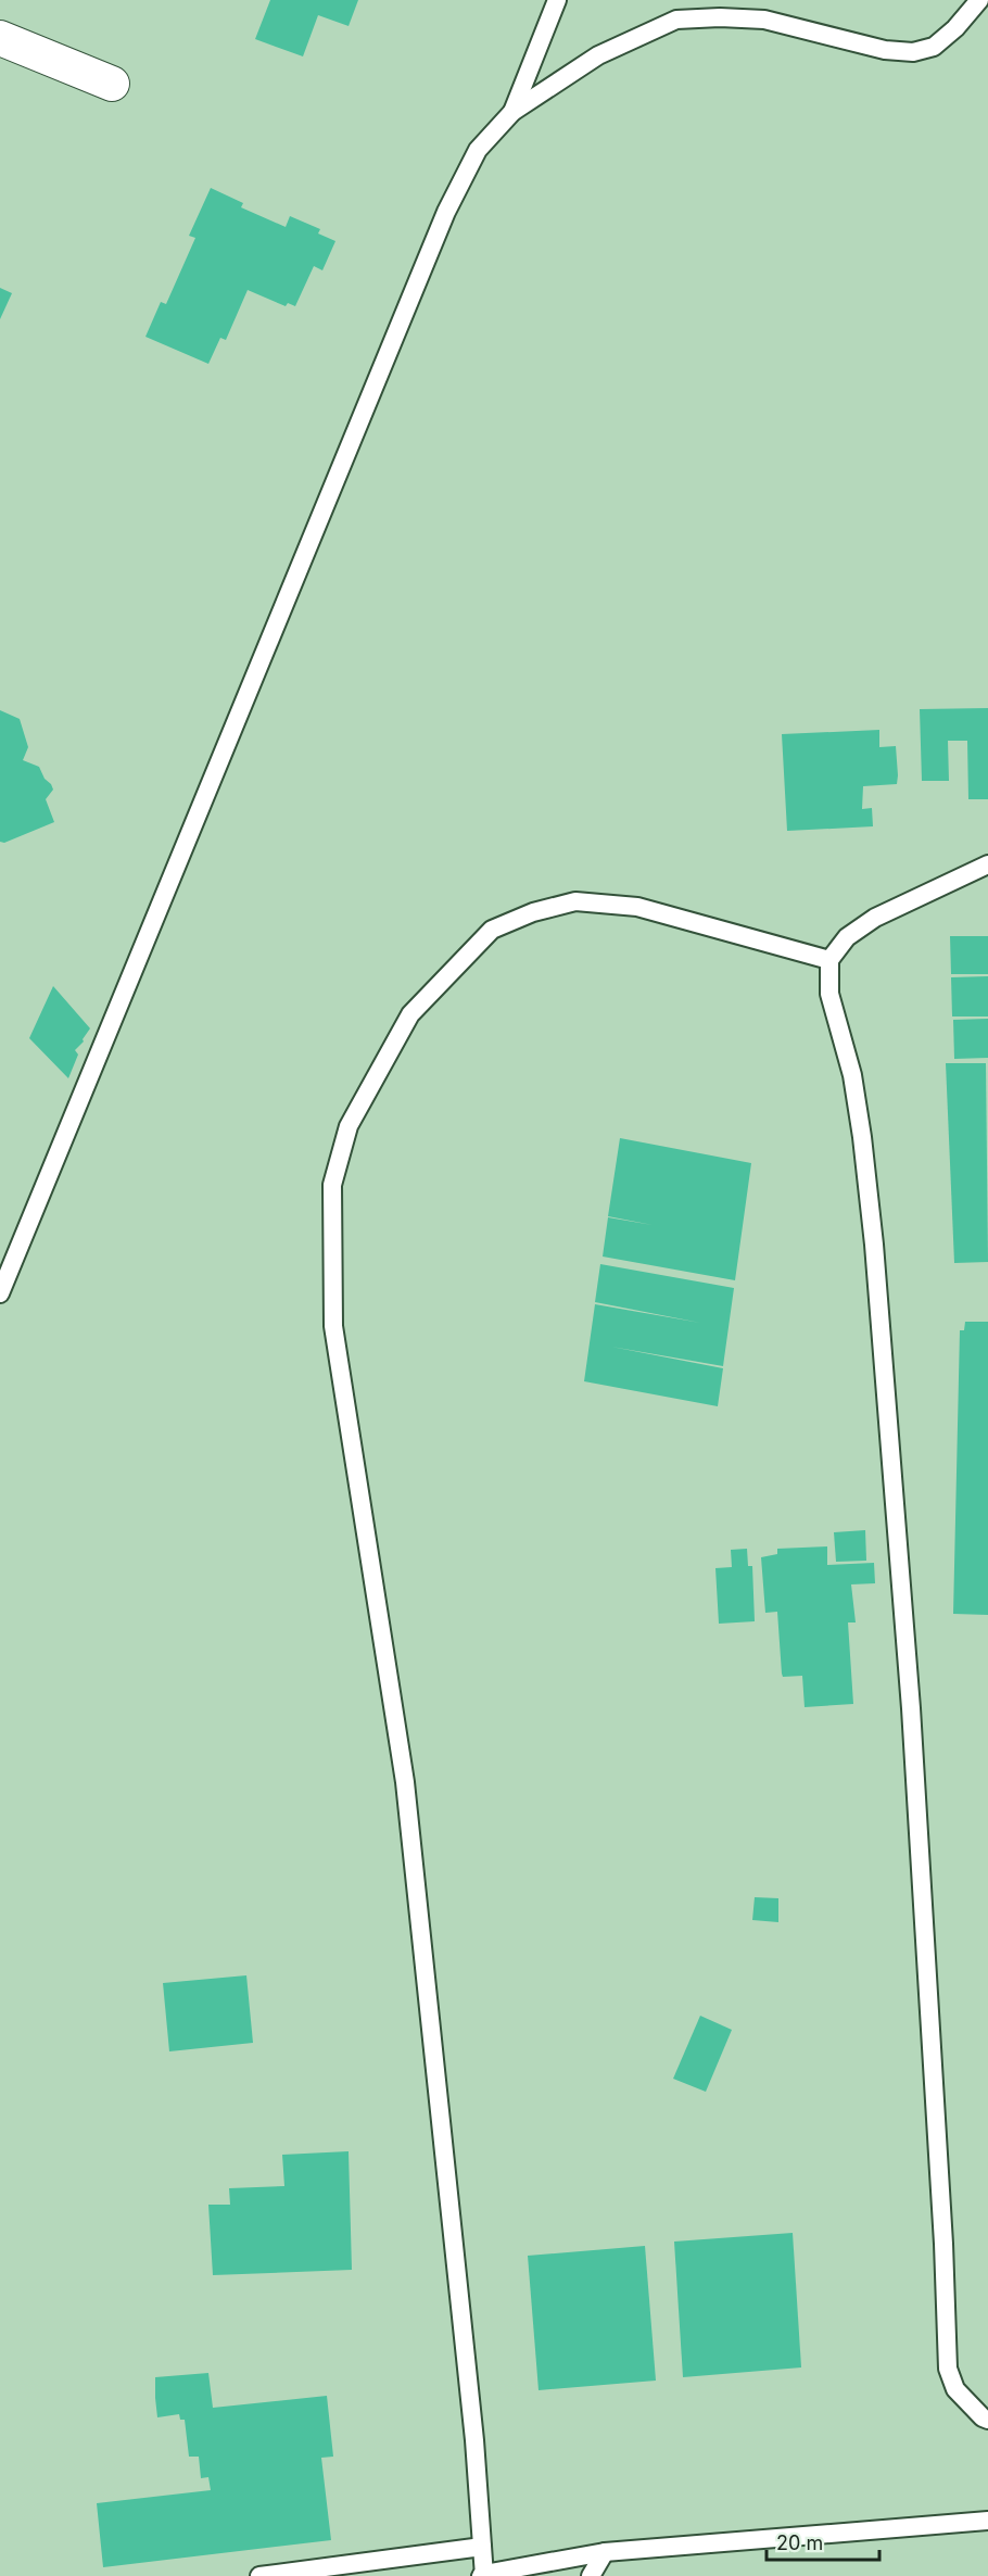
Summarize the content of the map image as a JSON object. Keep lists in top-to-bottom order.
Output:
{
  "scale_bar": "20 m"
}
